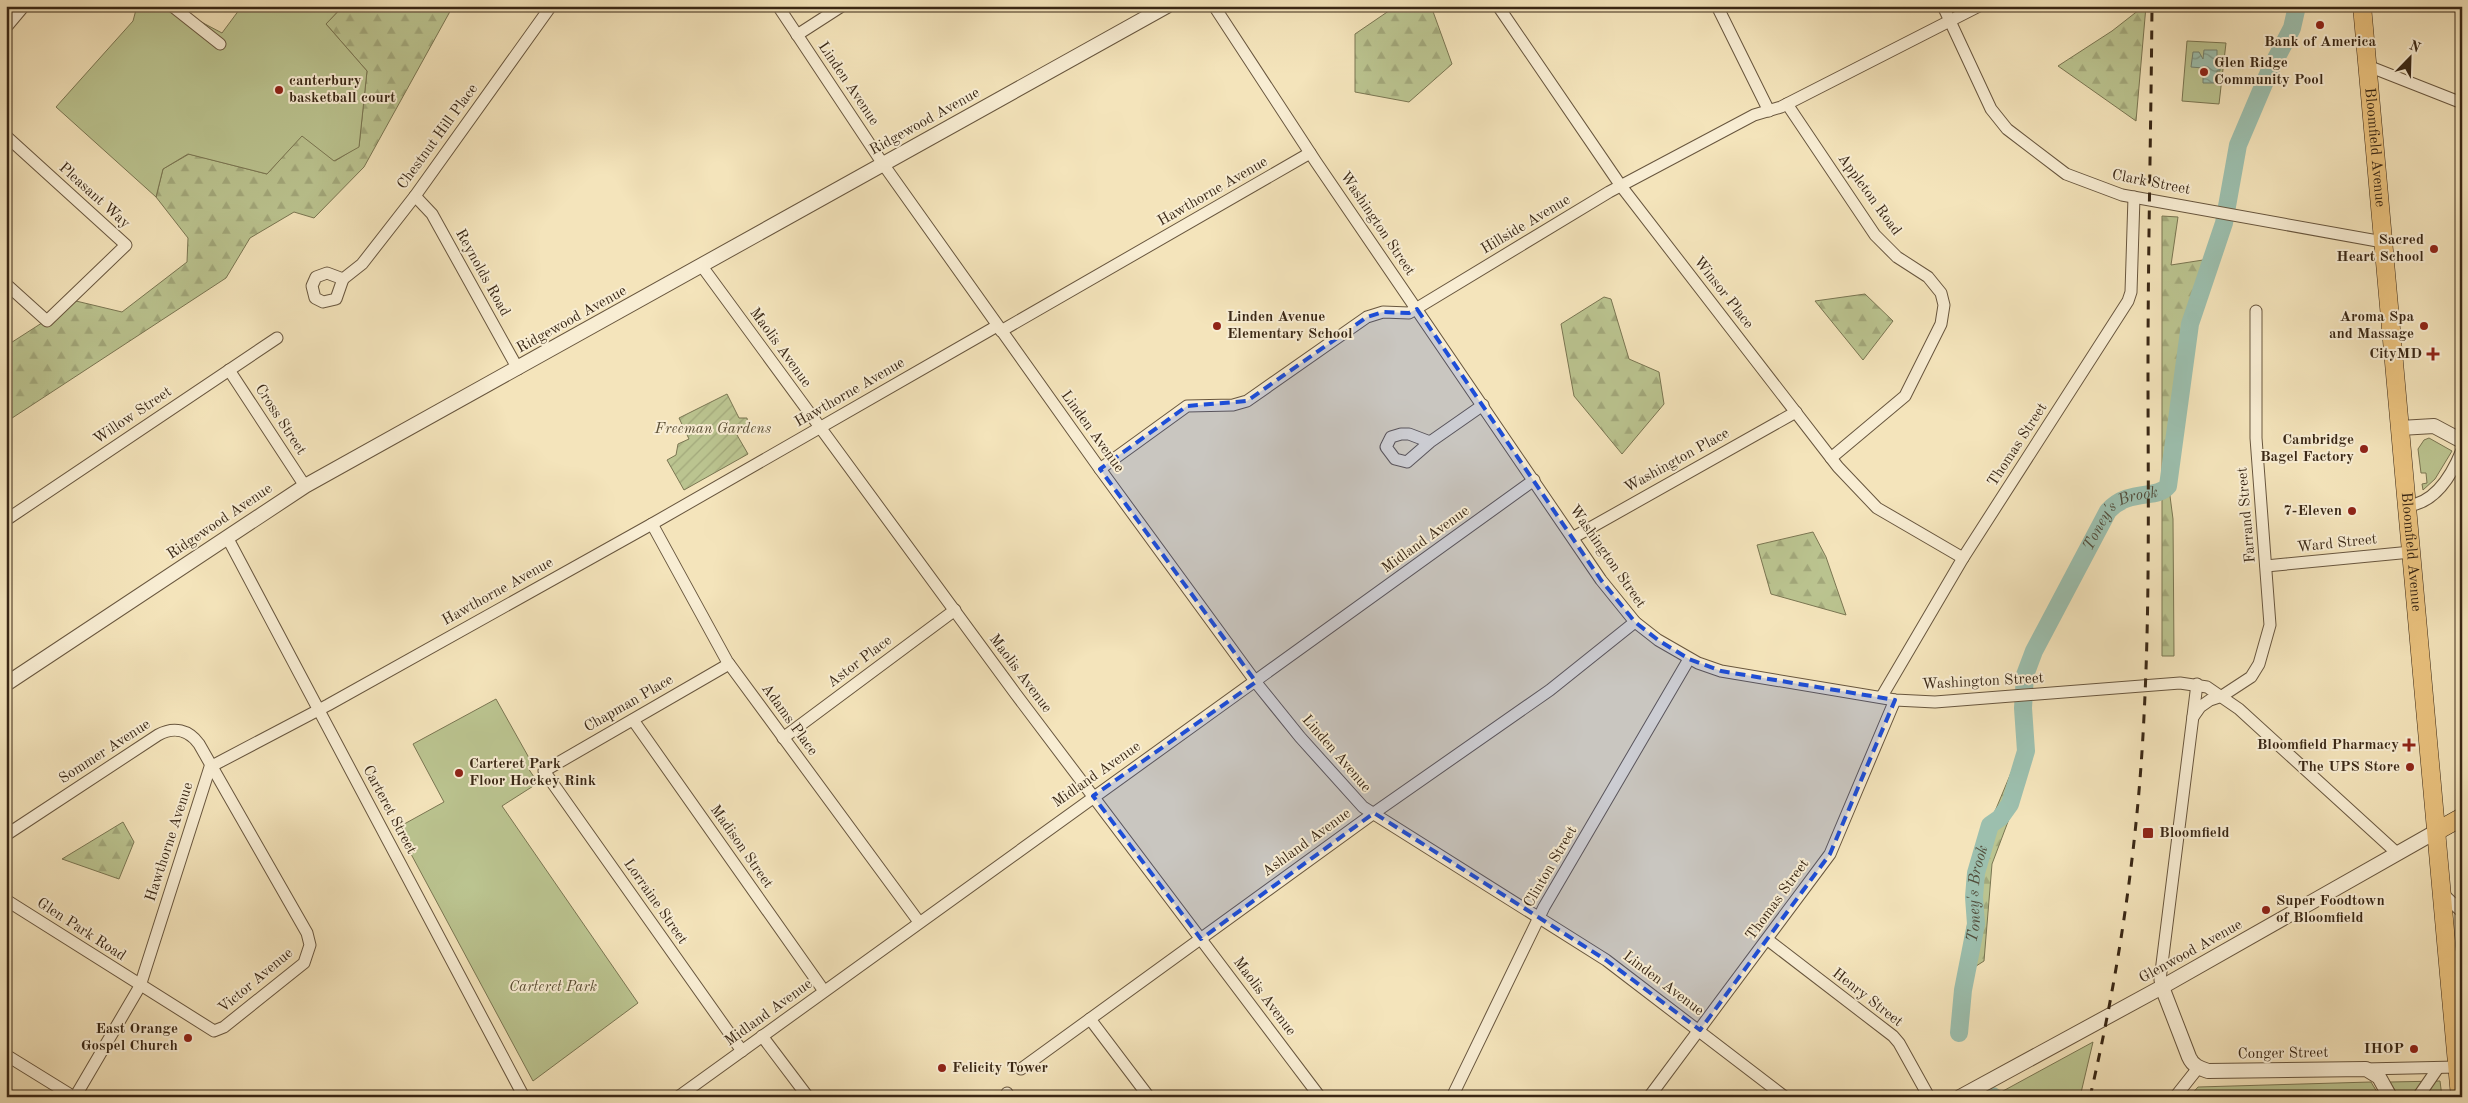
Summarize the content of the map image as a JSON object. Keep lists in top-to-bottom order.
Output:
{
  "streets": {
    "main road": ["Bloomfield Avenue"],
    "street": [
      "Linden Avenue",
      "Ridgewood Avenue",
      "Chestnut Hill Place",
      "Clark Street",
      "Hawthorne Avenue",
      "Appleton Road",
      "Pleasant Way",
      "Washington Street",
      "Hillside Avenue",
      "Reynolds Road",
      "Winsor Place",
      "Maolis Avenue",
      "Willow Street",
      "Cross Street",
      "Thomas Street",
      "Washington Place",
      "Farrand Street",
      "Midland Avenue",
      "Ward Street",
      "Astor Place",
      "Chapman Place",
      "Adams Place",
      "Sommer Avenue",
      "Carteret Street",
      "Ashland Avenue",
      "Madison Street",
      "Clinton Street",
      "Lorraine Street",
      "Glen Park Road",
      "Glenwood Avenue",
      "Victor Avenue",
      "Henry Street",
      "Conger Street"
    ]
  },
  "crossings": [
    ["Linden Avenue", "Ridgewood Avenue"],
    ["Linden Avenue", "Hawthorne Avenue"],
    ["Linden Avenue", "Hillside Avenue"],
    ["Linden Avenue", "Thomas Street"],
    ["Linden Avenue", "Midland Avenue"],
    ["Linden Avenue", "Ashland Avenue"],
    ["Linden Avenue", "Clinton Street"],
    ["Ridgewood Avenue", "Reynolds Road"],
    ["Ridgewood Avenue", "Maolis Avenue"],
    ["Ridgewood Avenue", "Cross Street"],
    ["Ridgewood Avenue", "Carteret Street"],
    ["Chestnut Hill Place", "Reynolds Road"],
    ["Bloomfield Avenue", "Clark Street"],
    ["Bloomfield Avenue", "Ward Street"],
    ["Bloomfield Avenue", "Glenwood Avenue"],
    ["Bloomfield Avenue", "Conger Street"],
    ["Clark Street", "Hillside Avenue"],
    ["Clark Street", "Thomas Street"],
    ["Hawthorne Avenue", "Washington Street"],
    ["Hawthorne Avenue", "Maolis Avenue"],
    ["Hawthorne Avenue", "Adams Place"],
    ["Hawthorne Avenue", "Sommer Avenue"],
    ["Hawthorne Avenue", "Carteret Street"],
    ["Hawthorne Avenue", "Glen Park Road"],
    ["Hawthorne Avenue", "Victor Avenue"],
    ["Appleton Road", "Hillside Avenue"],
    ["Appleton Road", "Winsor Place"],
    ["Washington Street", "Hillside Avenue"],
    ["Washington Street", "Thomas Street"],
    ["Washington Street", "Washington Place"],
    ["Washington Street", "Farrand Street"],
    ["Washington Street", "Midland Avenue"],
    ["Washington Street", "Ashland Avenue"],
    ["Washington Street", "Clinton Street"],
    ["Washington Street", "Glenwood Avenue"],
    ["Hillside Avenue", "Winsor Place"],
    ["Winsor Place", "Thomas Street"],
    ["Winsor Place", "Washington Place"],
    ["Maolis Avenue", "Midland Avenue"],
    ["Maolis Avenue", "Astor Place"],
    ["Maolis Avenue", "Ashland Avenue"],
    ["Willow Street", "Cross Street"],
    ["Thomas Street", "Henry Street"],
    ["Farrand Street", "Ward Street"],
    ["Midland Avenue", "Adams Place"],
    ["Midland Avenue", "Madison Street"],
    ["Midland Avenue", "Lorraine Street"],
    ["Astor Place", "Adams Place"],
    ["Chapman Place", "Adams Place"],
    ["Chapman Place", "Madison Street"],
    ["Chapman Place", "Lorraine Street"],
    ["Sommer Avenue", "Victor Avenue"],
    ["Glen Park Road", "Victor Avenue"]
  ],
  "water": ["Toney's Brook"],
  "parks": ["Freeman Gardens", "Carteret Park"],
  "places": {
    "other": [
      "Bank of America",
      "Glen Ridge Community Pool",
      "canterbury basketball court",
      "Sacred Heart School",
      "Linden Avenue Elementary School",
      "Aroma Spa and Massage",
      "Cambridge Bagel Factory",
      "7-Eleven",
      "The UPS Store",
      "Carteret Park Floor Hockey Rink",
      "Super Foodtown of Bloomfield",
      "East Orange Gospel Church",
      "IHOP",
      "Felicity Tower"
    ],
    "health": ["CityMD", "Bloomfield Pharmacy"],
    "transit": ["Bloomfield"]
  },
  "north": "top right"
}
